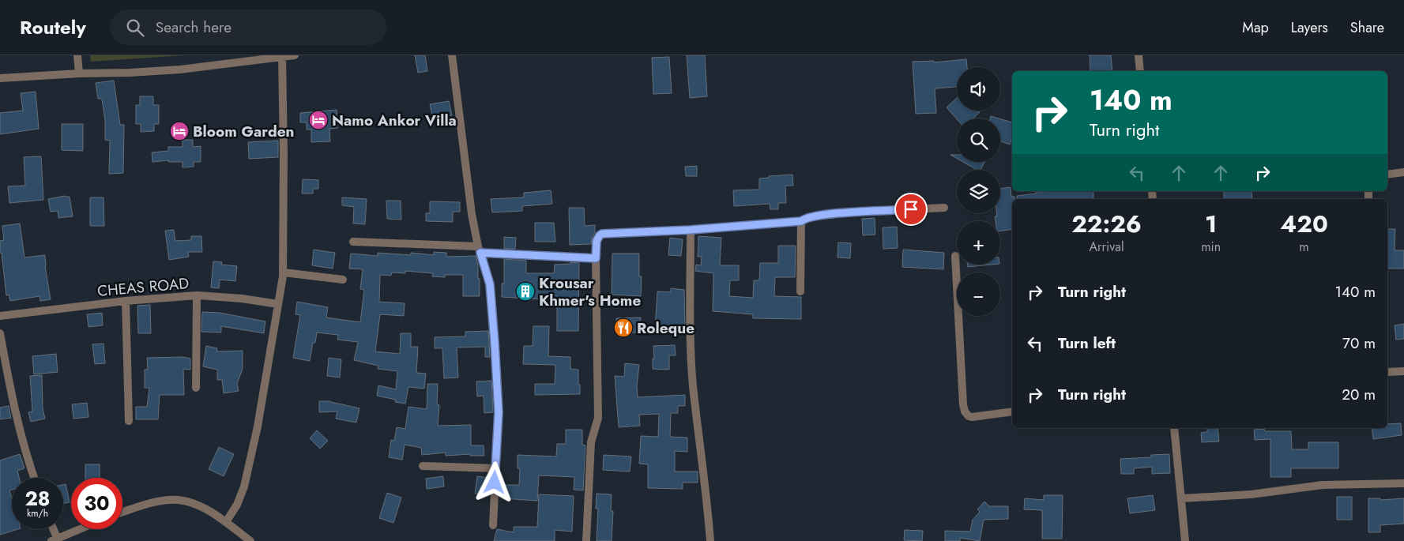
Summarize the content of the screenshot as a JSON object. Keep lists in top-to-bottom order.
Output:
{
  "streets": {
    "street": ["CHEAS ROAD"]
  },
  "places": {
    "hotel": ["Namo Ankor Villa", "Bloom Garden"],
    "building": ["Krousar Khmer's Home"],
    "restaurant": ["Roleque"]
  },
  "page": {
    "header": "Routely",
    "search": "Search here",
    "nav": ["Map", "Layers", "Share"],
    "map_buttons": ["+", "−"],
    "turn": ["140 m", "Turn right"],
    "eta": [
      "22:26",
      "Arrival",
      "1",
      "min",
      "420",
      "m"
    ],
    "list": [
      {
        "name": "Turn right",
        "value": "140 m"
      },
      {
        "name": "Turn left",
        "value": "70 m"
      },
      {
        "name": "Turn right",
        "value": "20 m"
      }
    ],
    "speed": "28 km/h",
    "limit": "30"
  }
}
